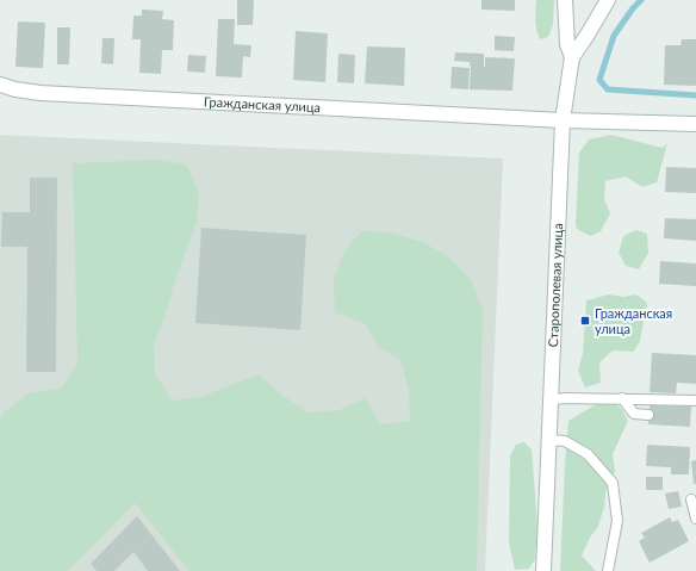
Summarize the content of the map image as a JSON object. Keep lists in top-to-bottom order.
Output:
{
  "streets": {
    "street": ["Гражданская улица", "Старополевая улица"]
  },
  "crossings": [
    ["Гражданская улица", "Старополевая улица"]
  ],
  "places": {
    "transit": ["Гражданская улица"]
  }
}
